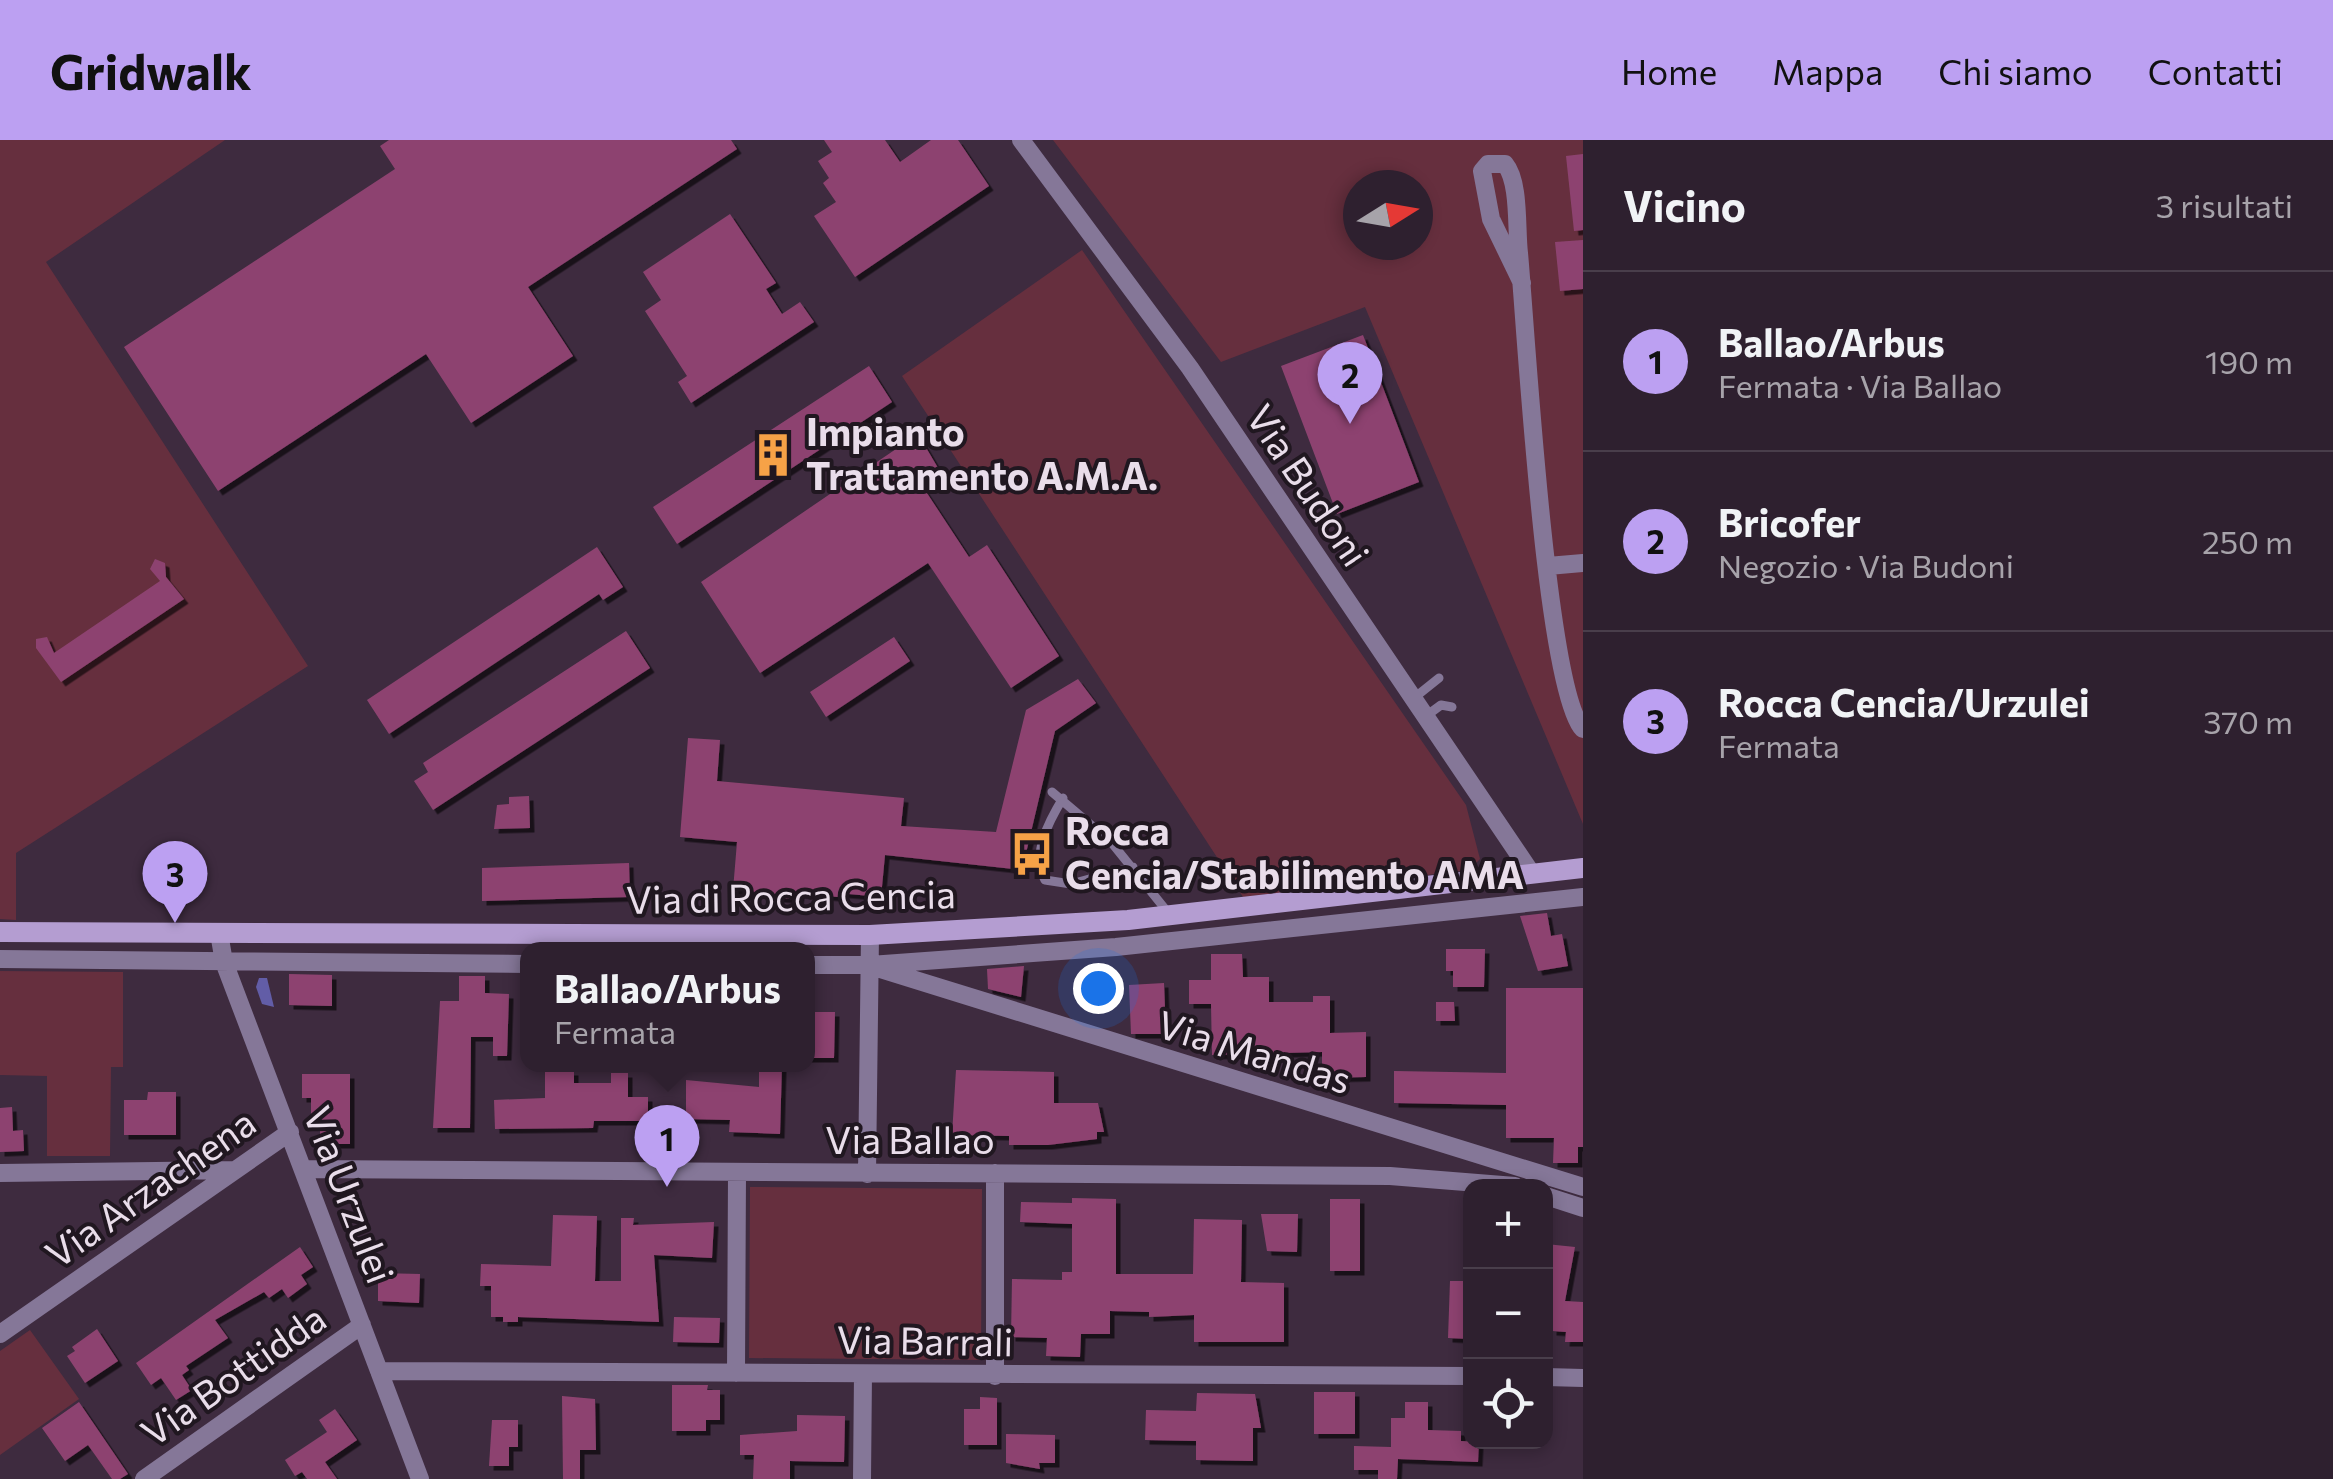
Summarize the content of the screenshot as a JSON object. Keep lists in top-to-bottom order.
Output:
{
  "streets": {
    "main road": ["Via di Rocca Cencia"],
    "street": [
      "Via Budoni",
      "Via Mandas",
      "Via Ballao",
      "Via Arzachena",
      "Via Urzulei",
      "Via Barrali",
      "Via Bottidda"
    ]
  },
  "crossings": [
    ["Via Budoni", "Via di Rocca Cencia"],
    ["Via di Rocca Cencia", "Via Mandas"],
    ["Via di Rocca Cencia", "Via Urzulei"],
    ["Via Mandas", "Via Ballao"],
    ["Via Ballao", "Via Urzulei"],
    ["Via Arzachena", "Via Urzulei"],
    ["Via Urzulei", "Via Barrali"],
    ["Via Urzulei", "Via Bottidda"]
  ],
  "places": {
    "building": ["Impianto Trattamento A.M.A."],
    "bus stop": ["Rocca Cencia/Stabilimento AMA"]
  },
  "north": "right",
  "page": {
    "header": "Gridwalk",
    "nav": [
      "Home",
      "Mappa",
      "Chi siamo",
      "Contatti"
    ],
    "heading": ["Vicino", "3 risultati"],
    "list": [
      {
        "mark": "1",
        "name": "Ballao/Arbus",
        "note": "Fermata · Via Ballao",
        "value": "190 m"
      },
      {
        "mark": "2",
        "name": "Bricofer",
        "note": "Negozio · Via Budoni",
        "value": "250 m"
      },
      {
        "mark": "3",
        "name": "Rocca Cencia/Urzulei",
        "note": "Fermata",
        "value": "370 m"
      }
    ],
    "pins": ["2", "3", "1"],
    "popup": ["Ballao/Arbus", "Fermata"],
    "map_buttons": ["+", "−"]
  }
}
